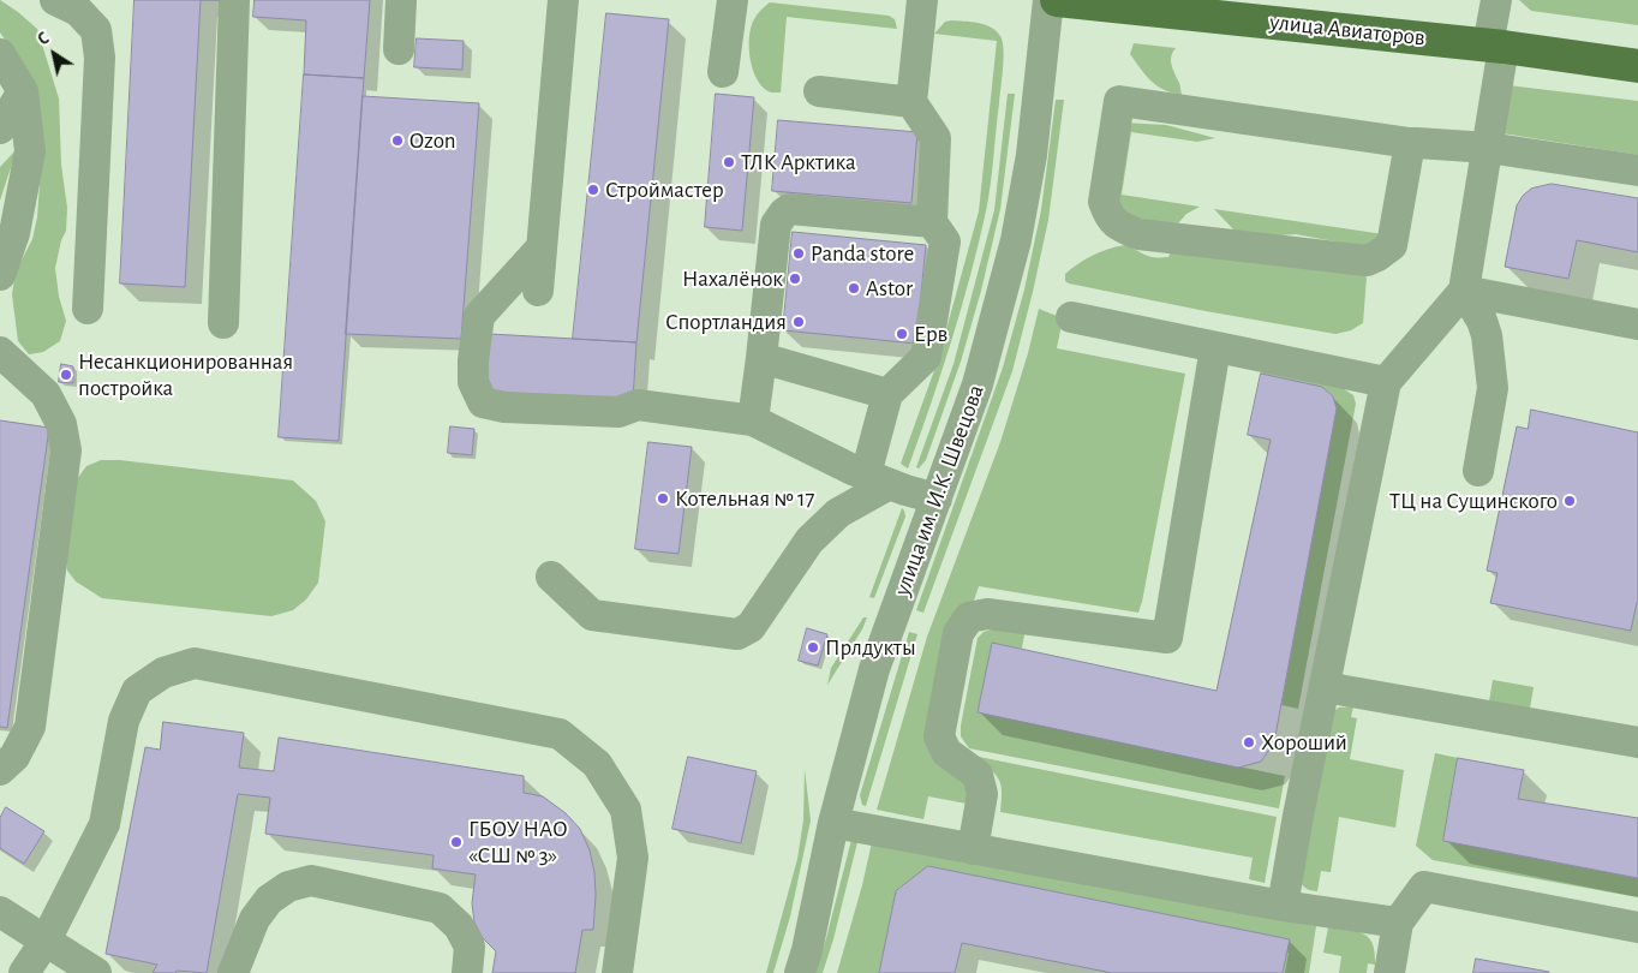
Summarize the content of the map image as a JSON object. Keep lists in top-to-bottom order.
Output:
{
  "streets": {
    "main road": ["улица Авиаторов"],
    "street": ["улица им. И.К. Швецова"]
  },
  "places": [
    "Ozon",
    "ТЛК Арктика",
    "Строймастер",
    "Panda store",
    "Нахалёнок",
    "Astor",
    "Спортландия",
    "Ерв",
    "Несанкционированная постройка",
    "Котельная № 17",
    "ТЦ на Сущинского",
    "Прлдукты",
    "Хороший",
    "ГБОУ НАО «СШ № 3»"
  ],
  "north": "top left"
}
